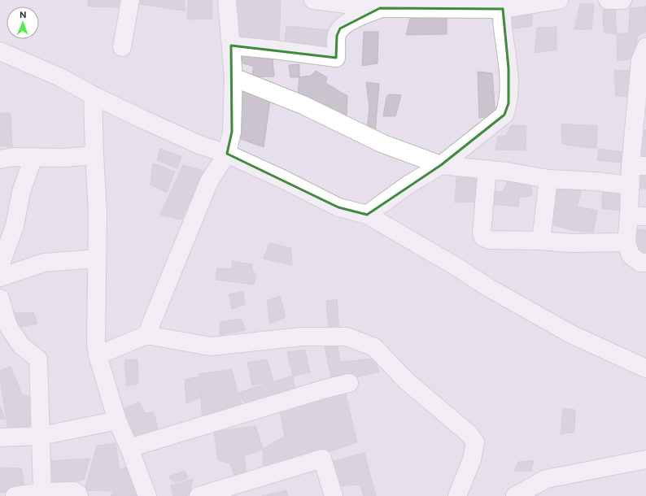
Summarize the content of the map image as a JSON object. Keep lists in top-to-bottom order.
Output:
{
  "north": "top"
}
